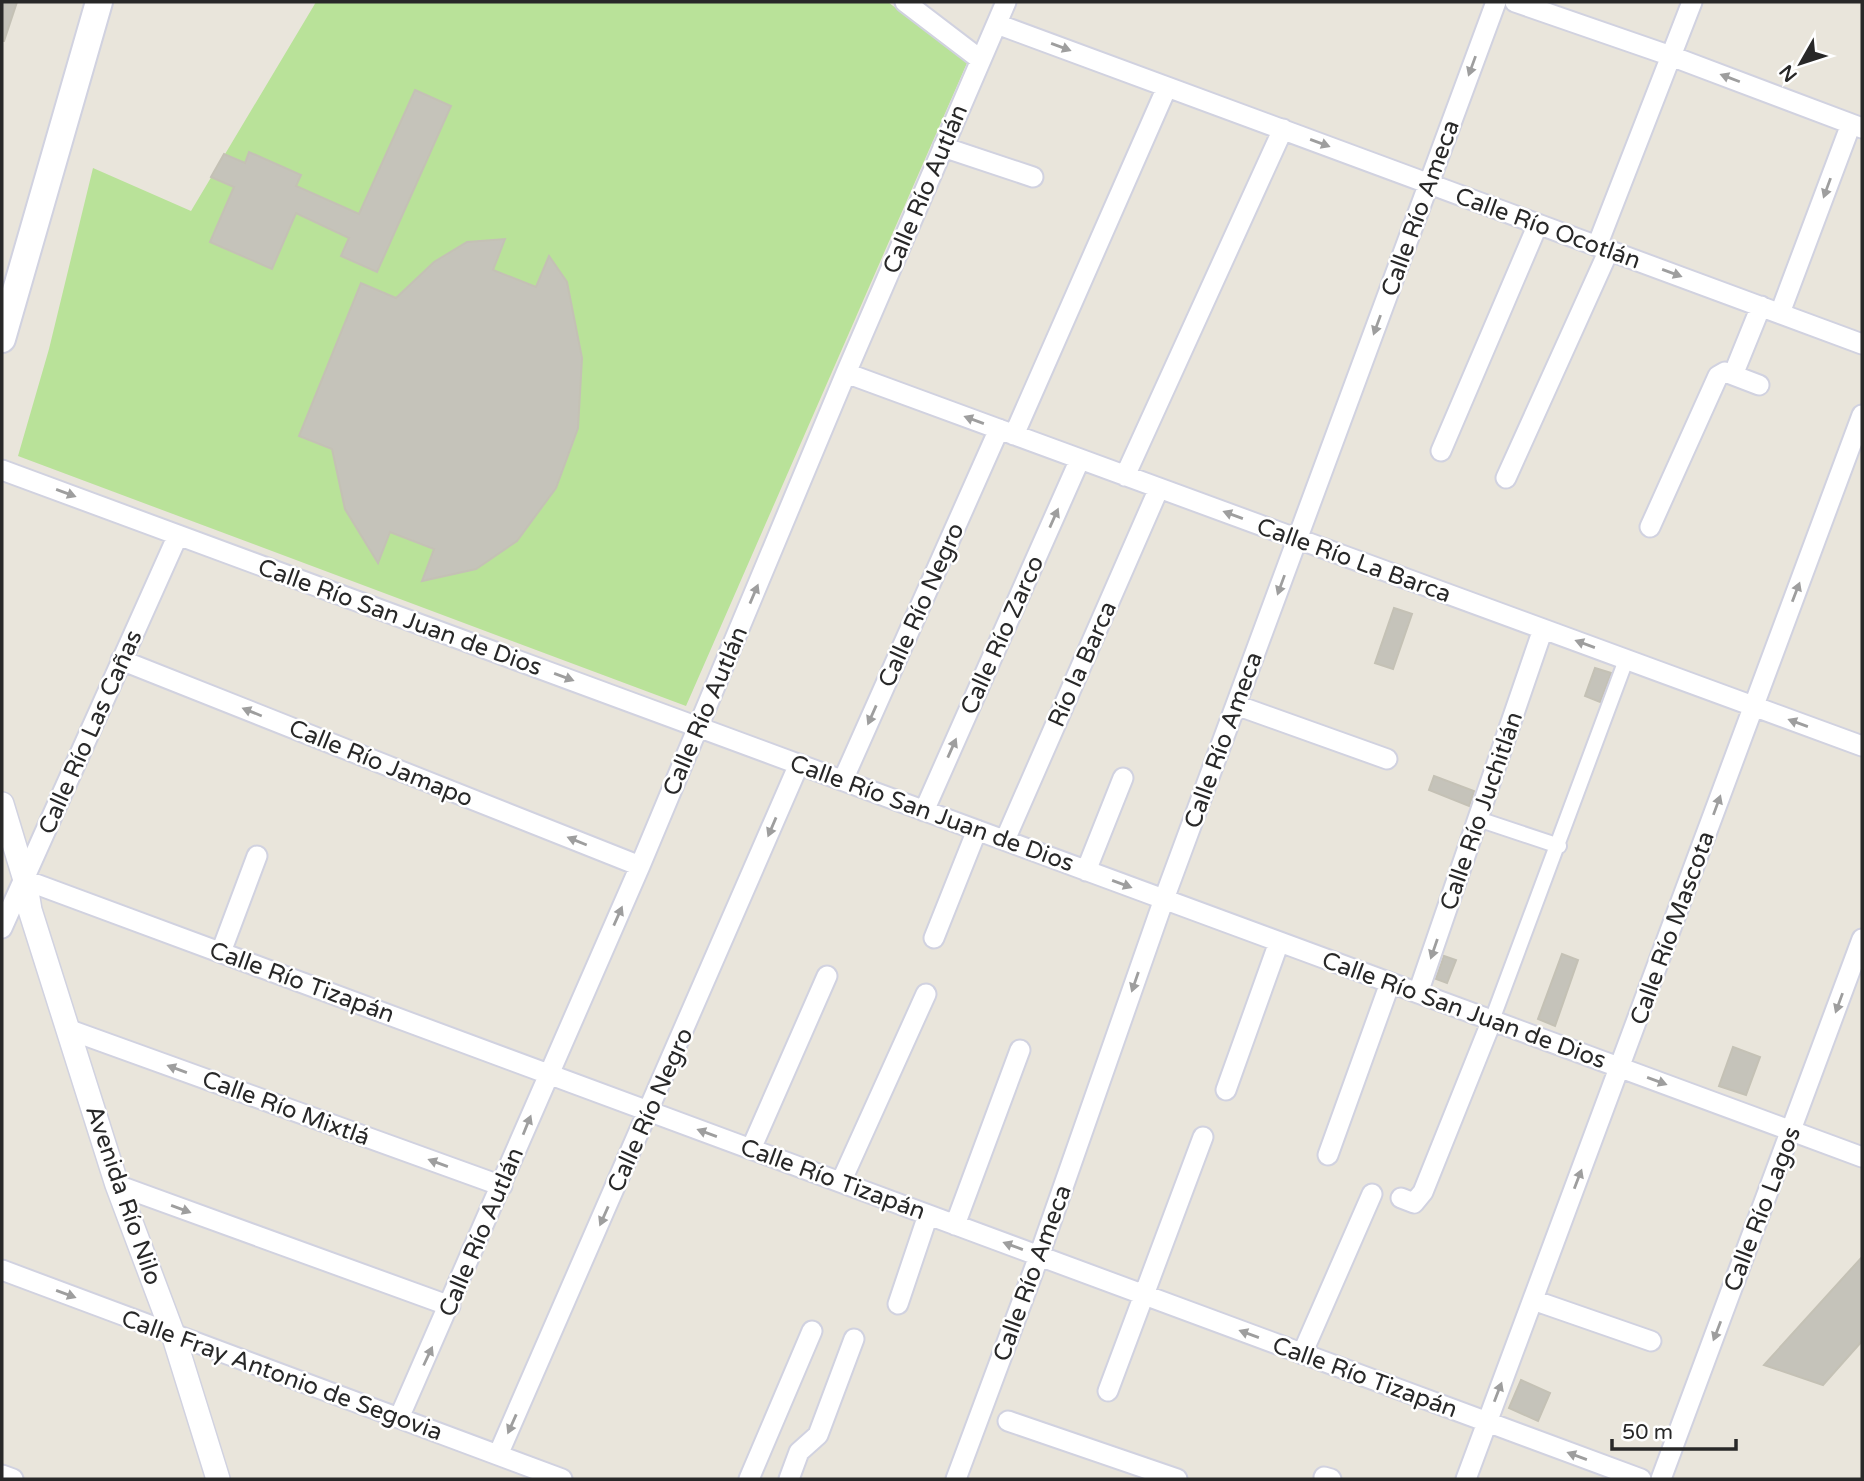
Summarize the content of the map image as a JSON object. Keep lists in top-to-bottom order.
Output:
{
  "streets": {
    "street": [
      "Calle Río Autlán",
      "Calle Río Ameca",
      "Calle Río Ocotlán",
      "Calle Río La Barca",
      "Calle Río Negro",
      "Calle Río San Juan de Dios",
      "Calle Río Zarco",
      "Río la Barca",
      "Calle Río Las Cañas",
      "Calle Río Jamapo",
      "Calle Río Juchitlán",
      "Calle Río Mascota",
      "Calle Río Tizapán",
      "Calle Río Mixtlá",
      "Avenida Río Nilo",
      "Calle Río Lagos",
      "Calle Fray Antonio de Segovia"
    ]
  },
  "crossings": [
    ["Calle Río Autlán", "Calle Río Ocotlán"],
    ["Calle Río Autlán", "Calle Río La Barca"],
    ["Calle Río Autlán", "Calle Río San Juan de Dios"],
    ["Calle Río Autlán", "Calle Río Jamapo"],
    ["Calle Río Autlán", "Calle Río Tizapán"],
    ["Calle Río Autlán", "Calle Río Mixtlá"],
    ["Calle Río Autlán", "Calle Fray Antonio de Segovia"],
    ["Calle Río Ameca", "Calle Río Ocotlán"],
    ["Calle Río Ameca", "Calle Río La Barca"],
    ["Calle Río Ameca", "Calle Río San Juan de Dios"],
    ["Calle Río Ameca", "Calle Río Tizapán"],
    ["Calle Río Ocotlán", "Calle Río Negro"],
    ["Calle Río La Barca", "Calle Río Negro"],
    ["Calle Río La Barca", "Calle Río Zarco"],
    ["Calle Río La Barca", "Río la Barca"],
    ["Calle Río La Barca", "Calle Río Juchitlán"],
    ["Calle Río La Barca", "Calle Río Mascota"],
    ["Calle Río Negro", "Calle Río San Juan de Dios"],
    ["Calle Río Negro", "Calle Río Tizapán"],
    ["Calle Río Negro", "Calle Fray Antonio de Segovia"],
    ["Calle Río San Juan de Dios", "Calle Río Zarco"],
    ["Calle Río San Juan de Dios", "Río la Barca"],
    ["Calle Río San Juan de Dios", "Calle Río Las Cañas"],
    ["Calle Río San Juan de Dios", "Calle Río Juchitlán"],
    ["Calle Río San Juan de Dios", "Calle Río Mascota"],
    ["Calle Río San Juan de Dios", "Calle Río Lagos"],
    ["Calle Río Las Cañas", "Calle Río Jamapo"],
    ["Calle Río Las Cañas", "Calle Río Tizapán"],
    ["Calle Río Las Cañas", "Avenida Río Nilo"],
    ["Calle Río Mascota", "Calle Río Tizapán"],
    ["Calle Río Tizapán", "Avenida Río Nilo"],
    ["Calle Río Mixtlá", "Avenida Río Nilo"],
    ["Avenida Río Nilo", "Calle Fray Antonio de Segovia"]
  ],
  "one_way": [
    "Calle Río Autlán",
    "Calle Río Ocotlán",
    "Calle Río La Barca",
    "Calle Río Negro",
    "Calle Río San Juan de Dios",
    "Calle Río Zarco",
    "Calle Río Jamapo",
    "Calle Río Lagos"
  ],
  "scale_bar": "50 m",
  "north": "bottom left"
}
